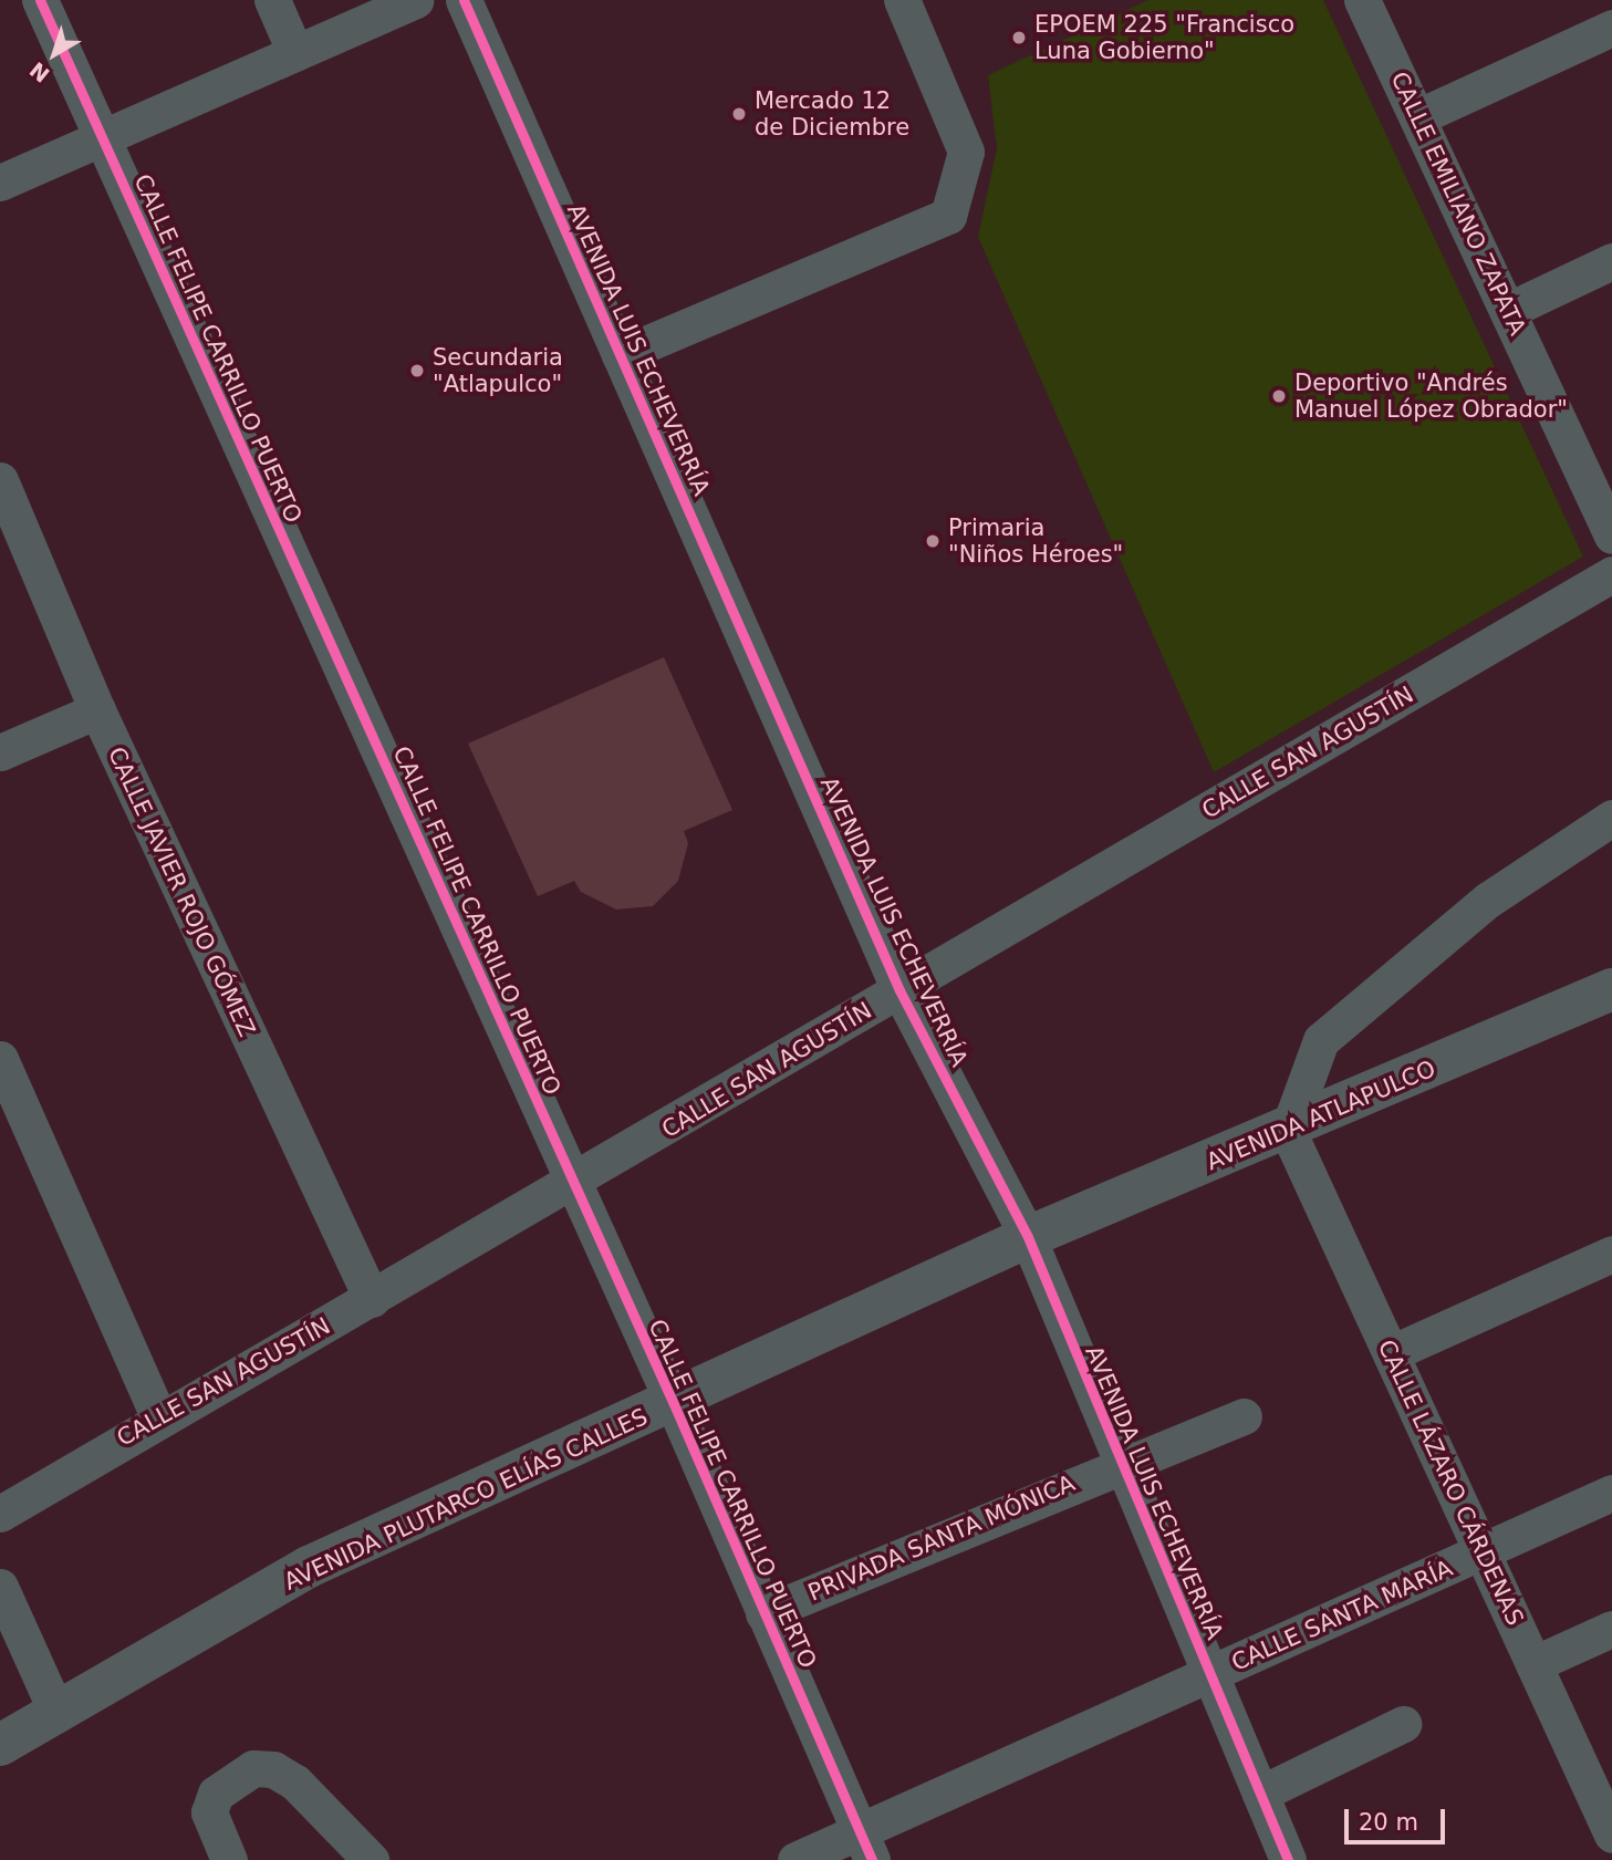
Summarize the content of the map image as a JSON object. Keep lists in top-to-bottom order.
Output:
{
  "streets": {
    "street": [
      "CALLE EMILIANO ZAPATA",
      "CALLE FELIPE CARRILLO PUERTO",
      "AVENIDA LUIS ECHEVERRÍA",
      "CALLE SAN AGUSTÍN",
      "CALLE JAVIER ROJO GÓMEZ",
      "AVENIDA ATLAPULCO",
      "CALLE LÁZARO CÁRDENAS",
      "AVENIDA PLUTARCO ELÍAS CALLES",
      "PRIVADA SANTA MÓNICA",
      "CALLE SANTA MARÍA"
    ]
  },
  "crossings": [
    ["CALLE FELIPE CARRILLO PUERTO", "CALLE SAN AGUSTÍN"],
    ["CALLE FELIPE CARRILLO PUERTO", "AVENIDA PLUTARCO ELÍAS CALLES"],
    ["CALLE FELIPE CARRILLO PUERTO", "PRIVADA SANTA MÓNICA"],
    ["CALLE FELIPE CARRILLO PUERTO", "CALLE SANTA MARÍA"],
    ["AVENIDA LUIS ECHEVERRÍA", "CALLE SAN AGUSTÍN"],
    ["AVENIDA LUIS ECHEVERRÍA", "AVENIDA ATLAPULCO"],
    ["AVENIDA LUIS ECHEVERRÍA", "AVENIDA PLUTARCO ELÍAS CALLES"],
    ["AVENIDA LUIS ECHEVERRÍA", "PRIVADA SANTA MÓNICA"],
    ["AVENIDA LUIS ECHEVERRÍA", "CALLE SANTA MARÍA"],
    ["CALLE SAN AGUSTÍN", "CALLE JAVIER ROJO GÓMEZ"],
    ["AVENIDA ATLAPULCO", "CALLE LÁZARO CÁRDENAS"],
    ["AVENIDA ATLAPULCO", "AVENIDA PLUTARCO ELÍAS CALLES"],
    ["CALLE LÁZARO CÁRDENAS", "CALLE SANTA MARÍA"]
  ],
  "places": [
    "EPOEM 225 \"Francisco Luna Gobierno\"",
    "Mercado 12 de Diciembre",
    "Secundaria \"Atlapulco\"",
    "Deportivo \"Andrés Manuel López Obrador\"",
    "Primaria \"Niños Héroes\""
  ],
  "scale_bar": "20 m",
  "north": "bottom left"
}
